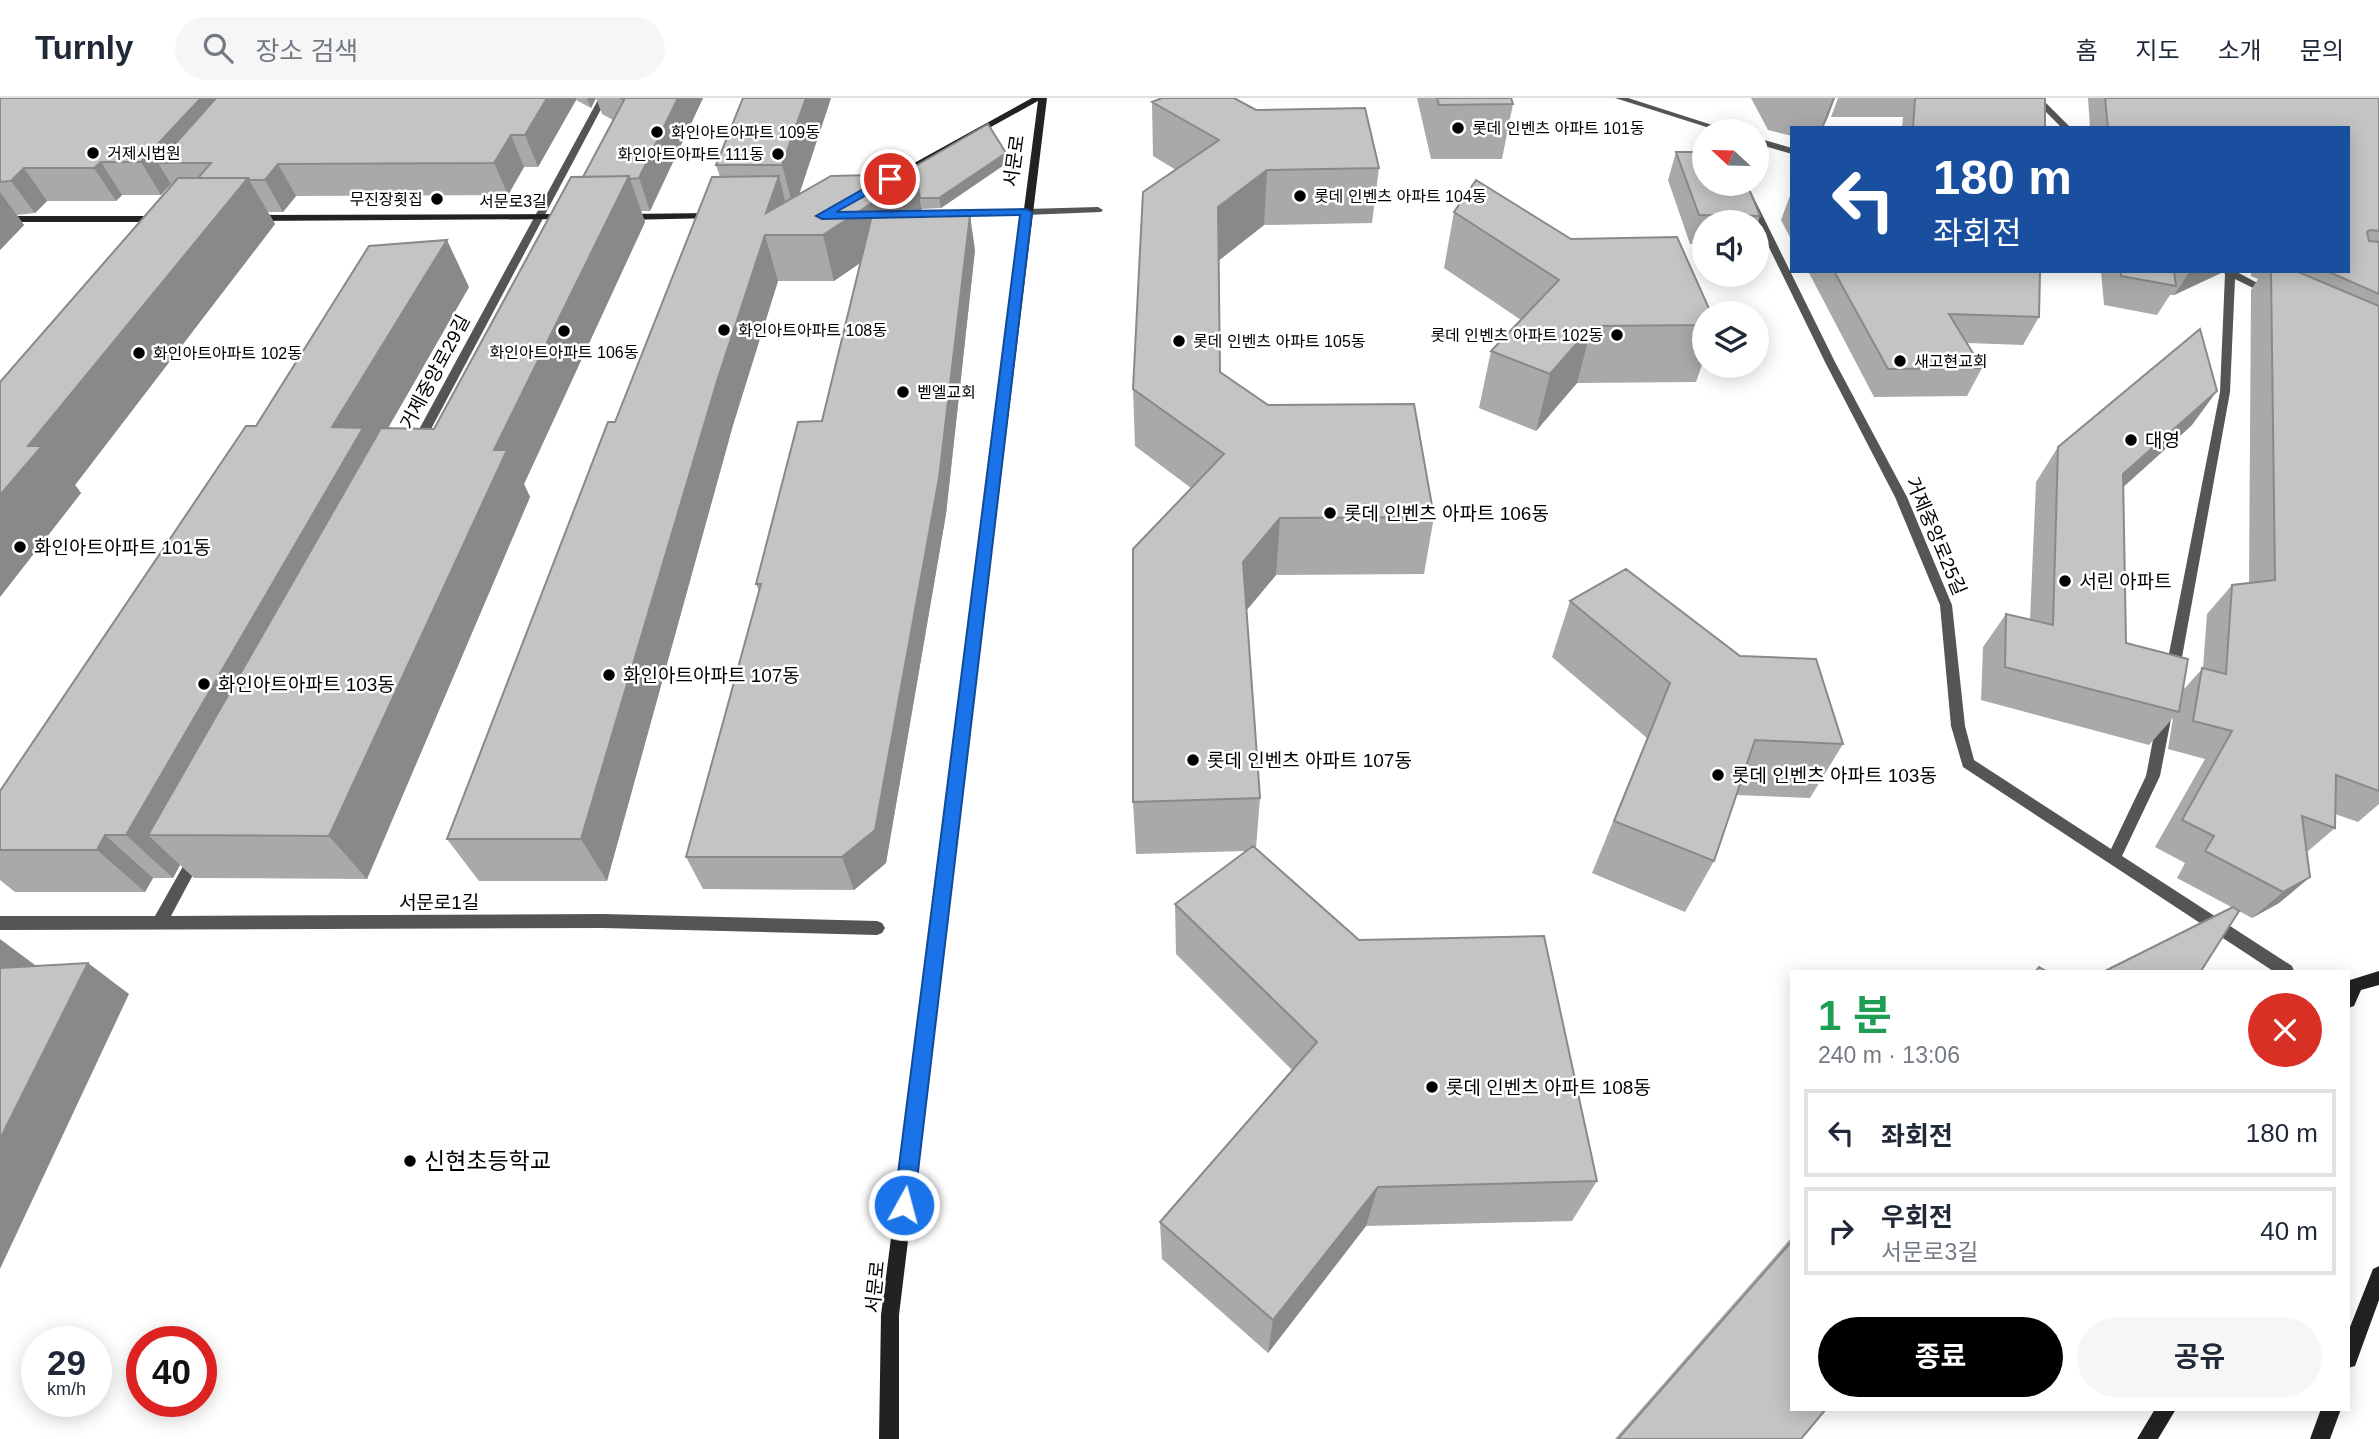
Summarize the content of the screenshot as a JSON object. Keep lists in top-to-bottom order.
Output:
{
  "streets": {
    "street": [
      "서문로",
      "서문로3길",
      "거제중앙로29길",
      "거제중앙로25길",
      "서문로1길"
    ]
  },
  "crossings": [
    ["서문로3길", "거제중앙로29길"]
  ],
  "places": [
    "롯데 인벤츠 아파트 101동",
    "화인아트아파트 109동",
    "거제시법원",
    "화인아트아파트 111동",
    "롯데 인벤츠 아파트 104동",
    "무진장횟집",
    "화인아트아파트 108동",
    "화인아트아파트 106동",
    "롯데 인벤츠 아파트 102동",
    "롯데 인벤츠 아파트 105동",
    "화인아트아파트 102동",
    "새고현교회",
    "벧엘교회",
    "대영",
    "롯데 인벤츠 아파트 106동",
    "화인아트아파트 101동",
    "서린 아파트",
    "화인아트아파트 107동",
    "화인아트아파트 103동",
    "롯데 인벤츠 아파트 107동",
    "롯데 인벤츠 아파트 103동",
    "롯데 인벤츠 아파트 108동",
    "신현초등학교"
  ],
  "north": "left",
  "page": {
    "header": "Turnly",
    "search": "장소 검색",
    "nav": [
      "홈",
      "지도",
      "소개",
      "문의"
    ],
    "turn": ["180 m", "좌회전"],
    "heading": ["1 분", "240 m · 13:06"],
    "list": [
      {
        "name": "좌회전",
        "value": "180 m"
      },
      {
        "name": "우회전",
        "note": "서문로3길",
        "value": "40 m"
      }
    ],
    "buttons": ["종료", "공유"],
    "speed": "29 km/h",
    "limit": "40"
  }
}
